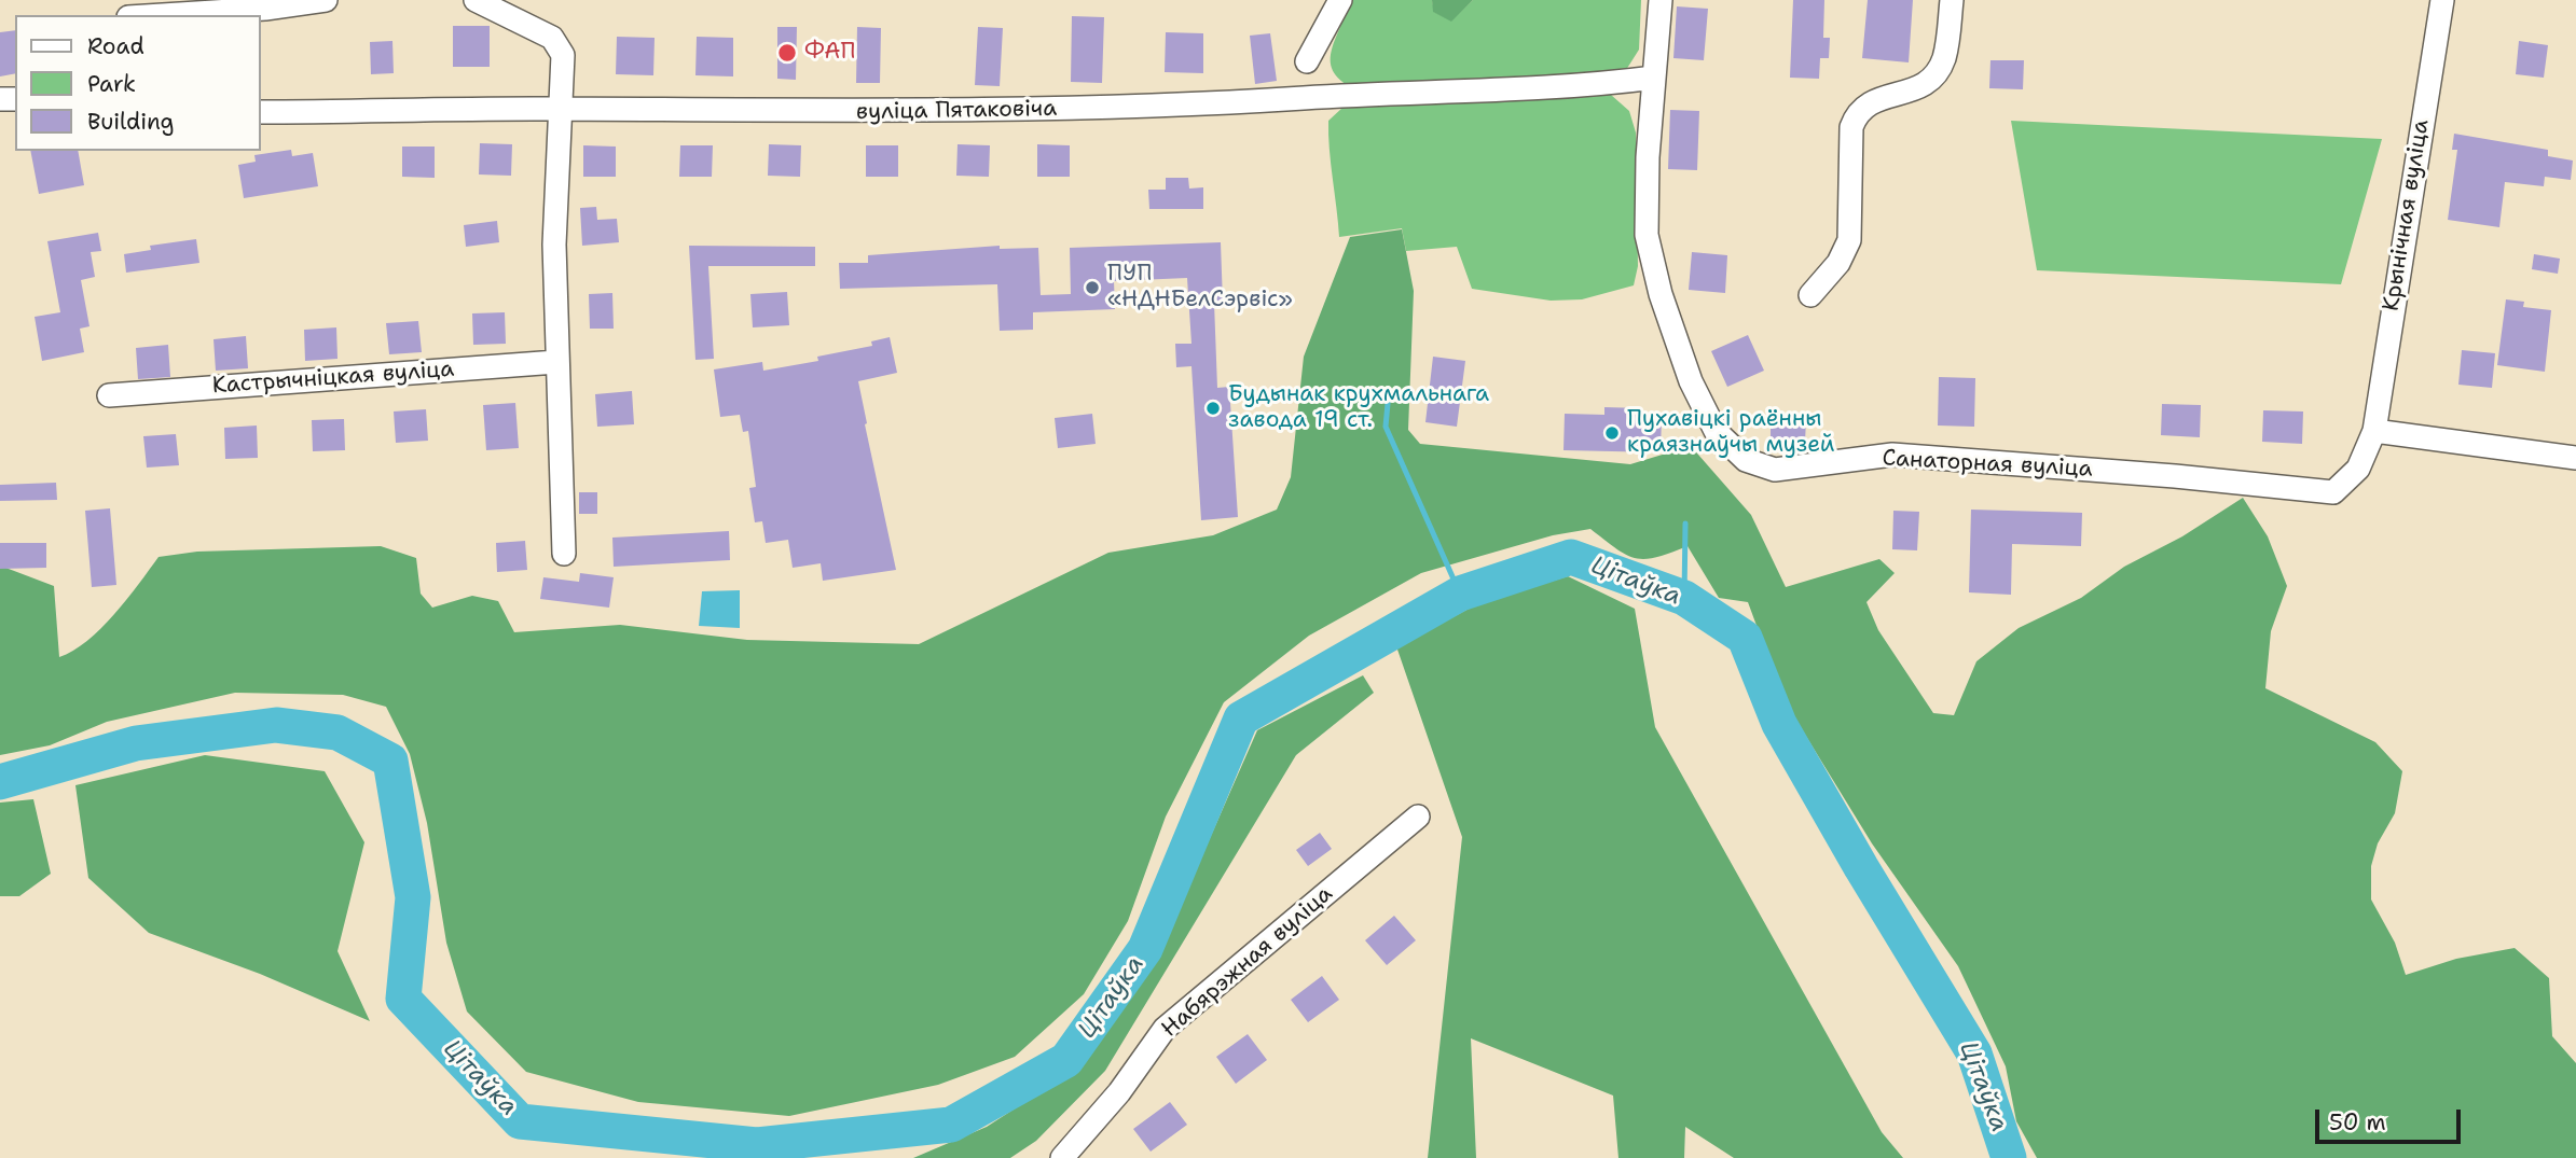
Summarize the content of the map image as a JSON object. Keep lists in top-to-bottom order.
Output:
{
  "streets": {
    "street": [
      "вуліца Пятаковіча",
      "Крынічная вуліца",
      "Кастрычніцкая вуліца",
      "Санаторная вуліца",
      "Набярэжная вуліца"
    ]
  },
  "crossings": [
    ["вуліца Пятаковіча", "Санаторная вуліца"],
    ["Крынічная вуліца", "Санаторная вуліца"]
  ],
  "water": ["Цітаўка"],
  "places": [
    "ФАП",
    "ПУП «НДНБелСэрвіс»",
    "Будынак крухмальнага завода 19 ст.",
    "Пухавіцкі раённы краязнаўчы музей"
  ],
  "legend": ["Road", "Park", "Building"],
  "scale_bar": "50 m"
}
